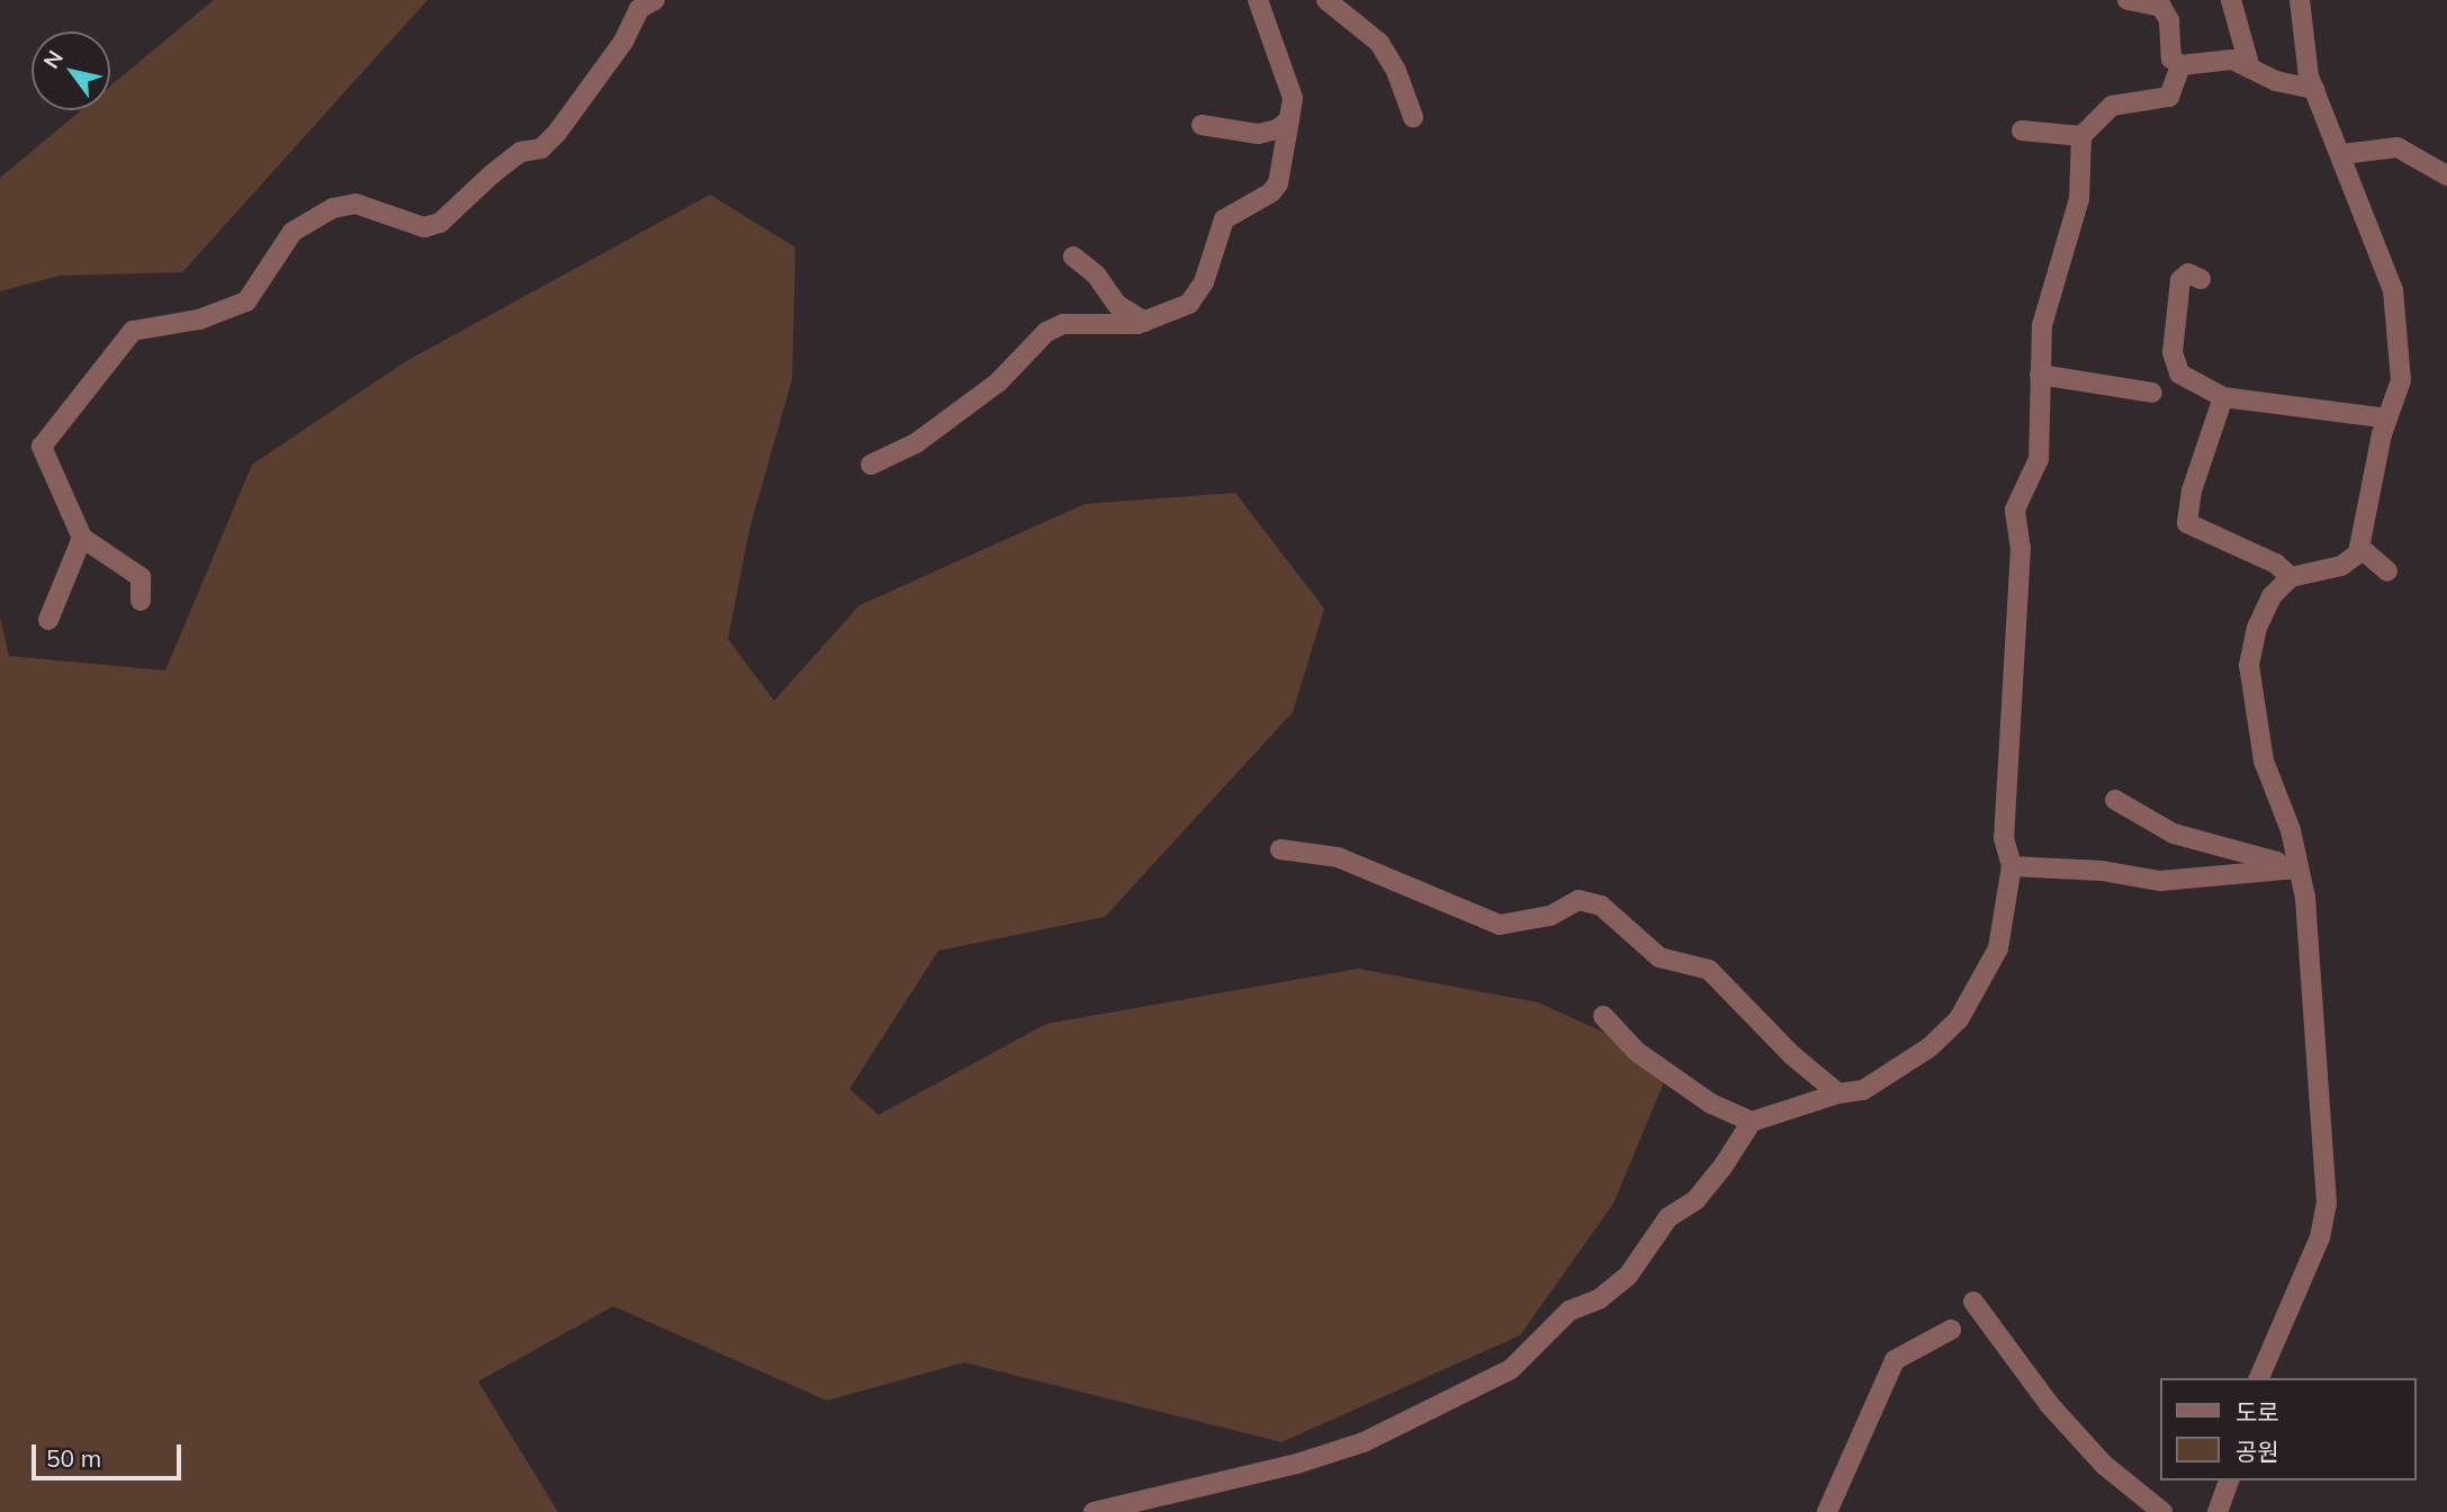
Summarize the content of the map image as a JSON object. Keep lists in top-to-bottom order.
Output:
{
  "legend": ["도로", "공원"],
  "scale_bar": "50 m",
  "north": "top left"
}
